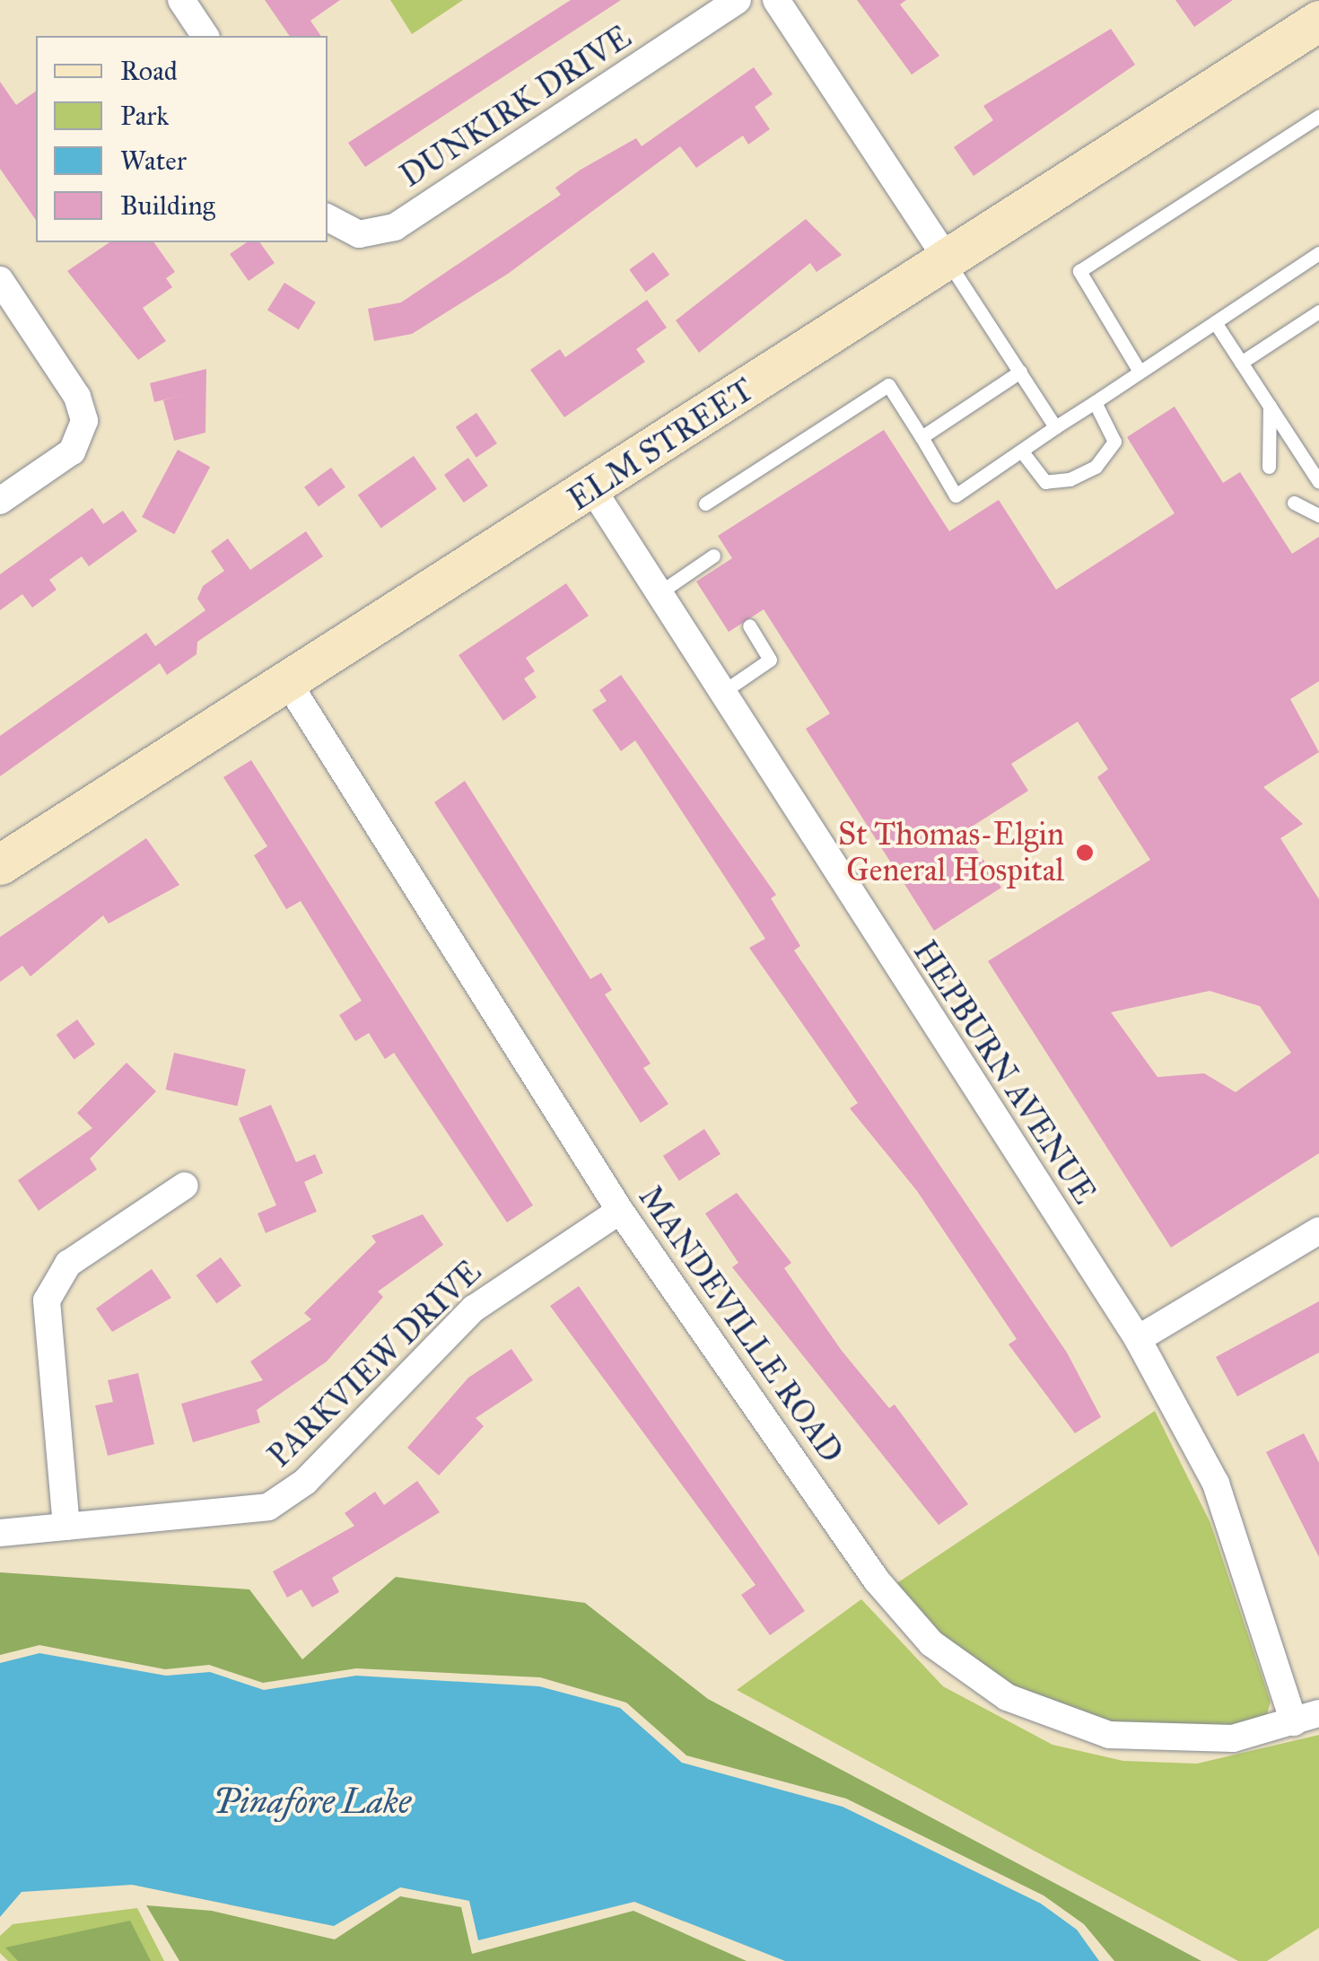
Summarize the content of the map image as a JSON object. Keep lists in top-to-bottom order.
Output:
{
  "streets": {
    "main road": ["ELM STREET"],
    "street": [
      "DUNKIRK DRIVE",
      "HEPBURN AVENUE",
      "MANDEVILLE ROAD",
      "PARKVIEW DRIVE"
    ]
  },
  "crossings": [
    ["ELM STREET", "HEPBURN AVENUE"],
    ["ELM STREET", "MANDEVILLE ROAD"],
    ["HEPBURN AVENUE", "MANDEVILLE ROAD"],
    ["MANDEVILLE ROAD", "PARKVIEW DRIVE"]
  ],
  "water": ["Pinafore Lake"],
  "places": ["St Thomas-Elgin General Hospital"],
  "legend": [
    "Road",
    "Park",
    "Water",
    "Building"
  ]
}
